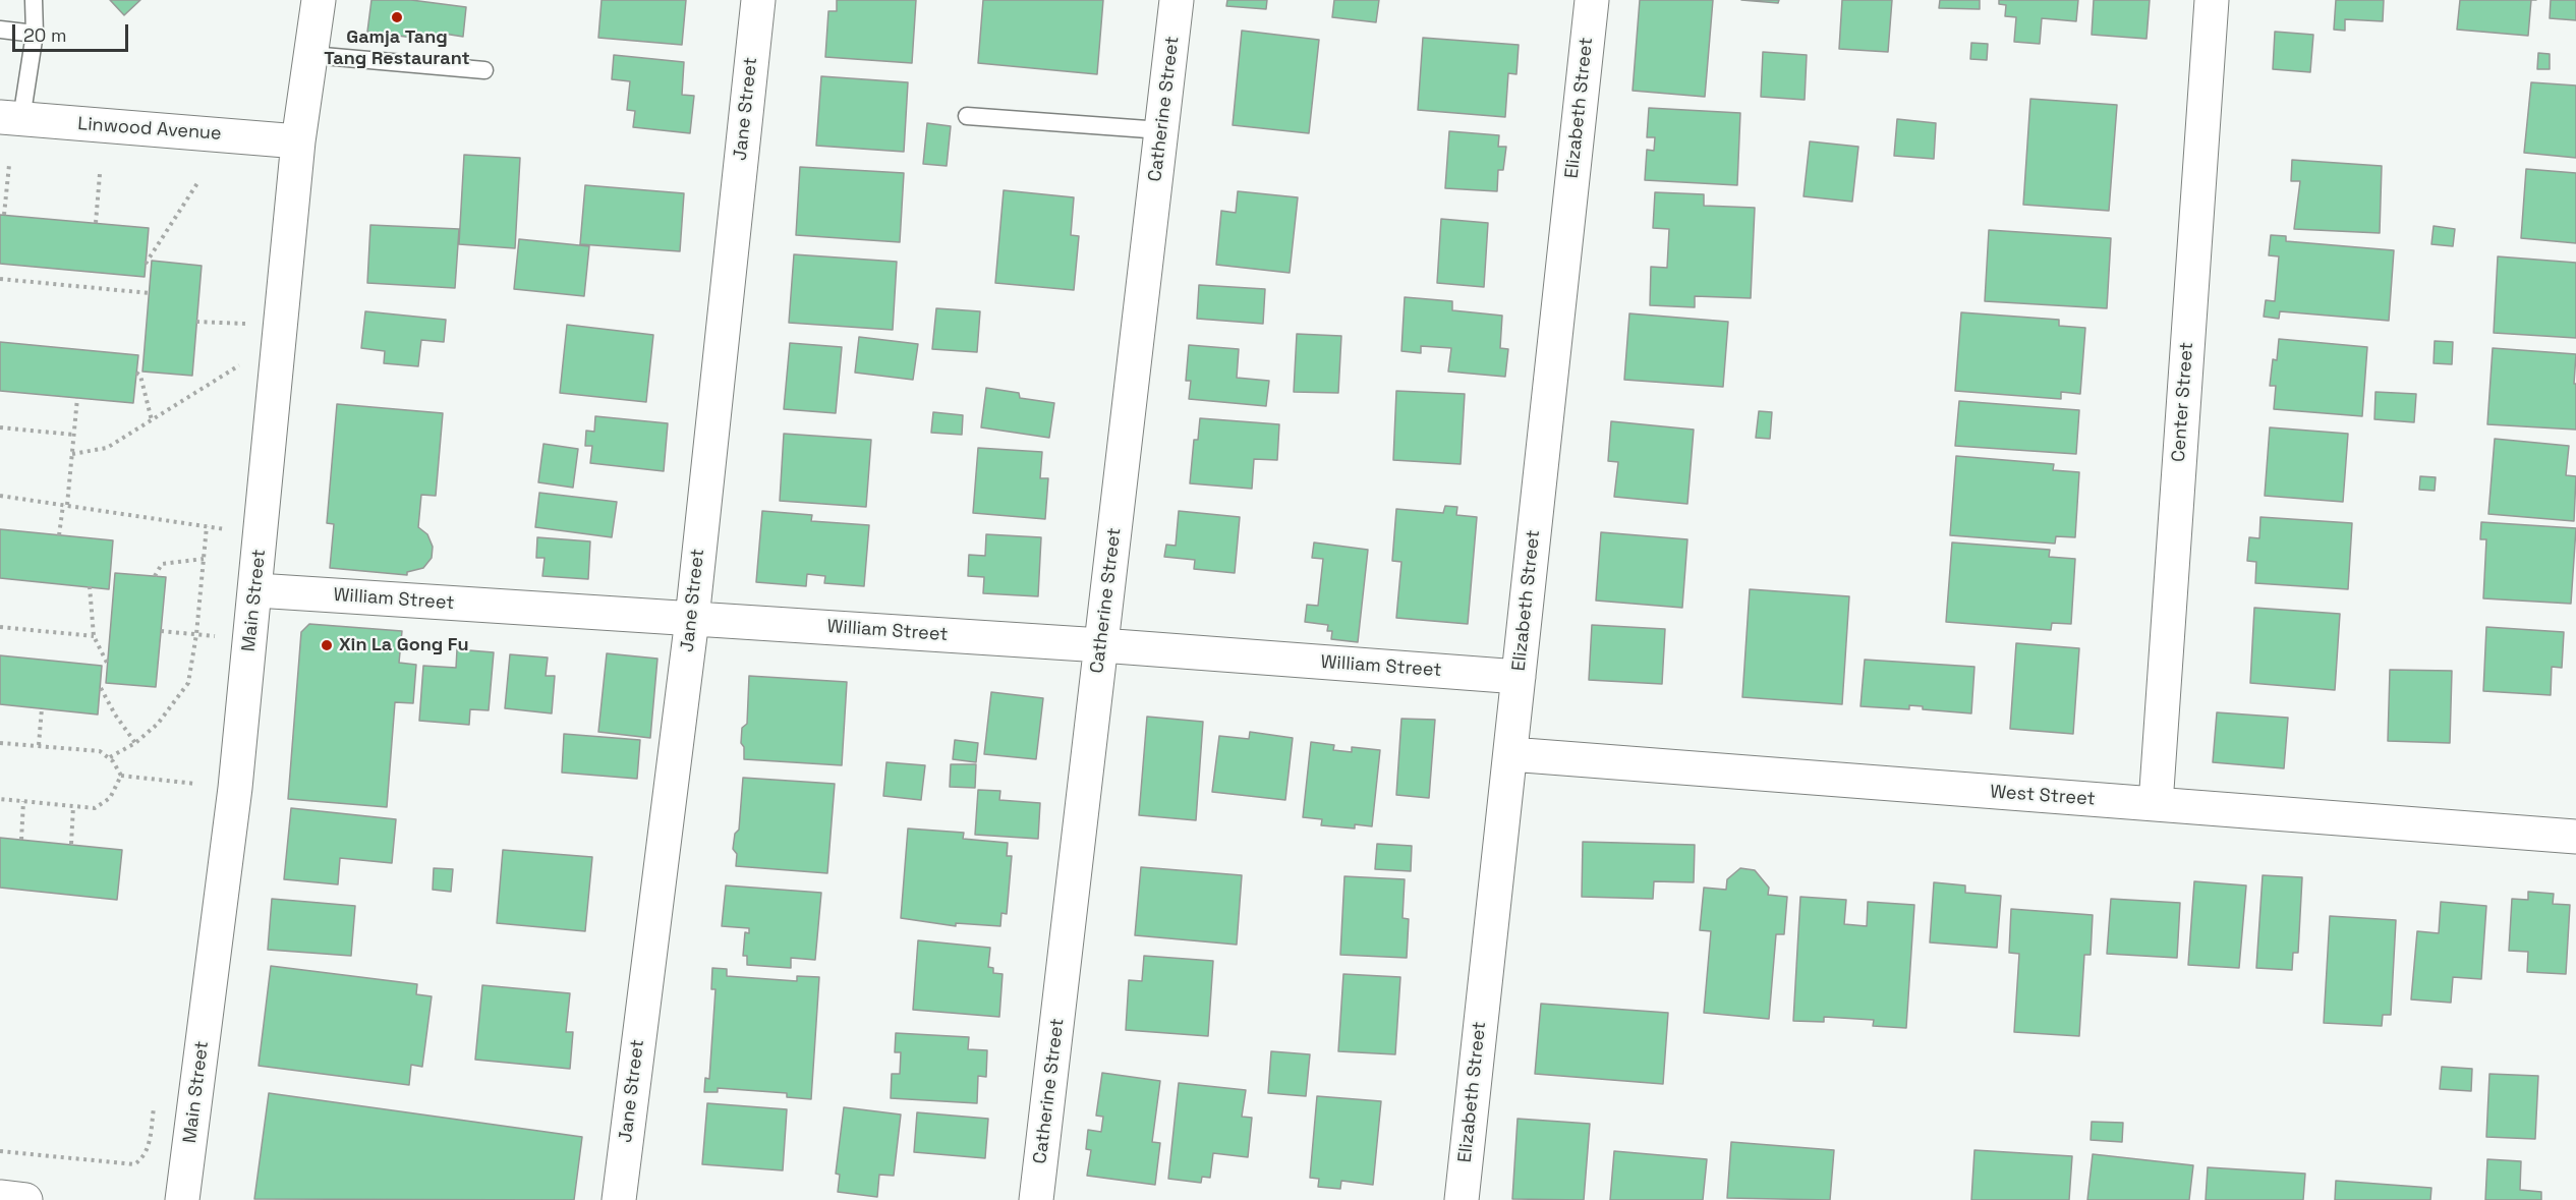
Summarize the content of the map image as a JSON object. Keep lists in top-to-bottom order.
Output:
{
  "streets": {
    "street": [
      "Elizabeth Street",
      "Jane Street",
      "Catherine Street",
      "Linwood Avenue",
      "Center Street",
      "William Street",
      "Main Street",
      "West Street"
    ]
  },
  "crossings": [
    ["Elizabeth Street", "William Street"],
    ["Elizabeth Street", "West Street"],
    ["Jane Street", "William Street"],
    ["Catherine Street", "William Street"],
    ["Linwood Avenue", "Main Street"],
    ["Center Street", "West Street"],
    ["William Street", "Main Street"]
  ],
  "places": ["Gamja Tang Tang Restaurant", "Xin La Gong Fu"],
  "scale_bar": "20 m"
}
